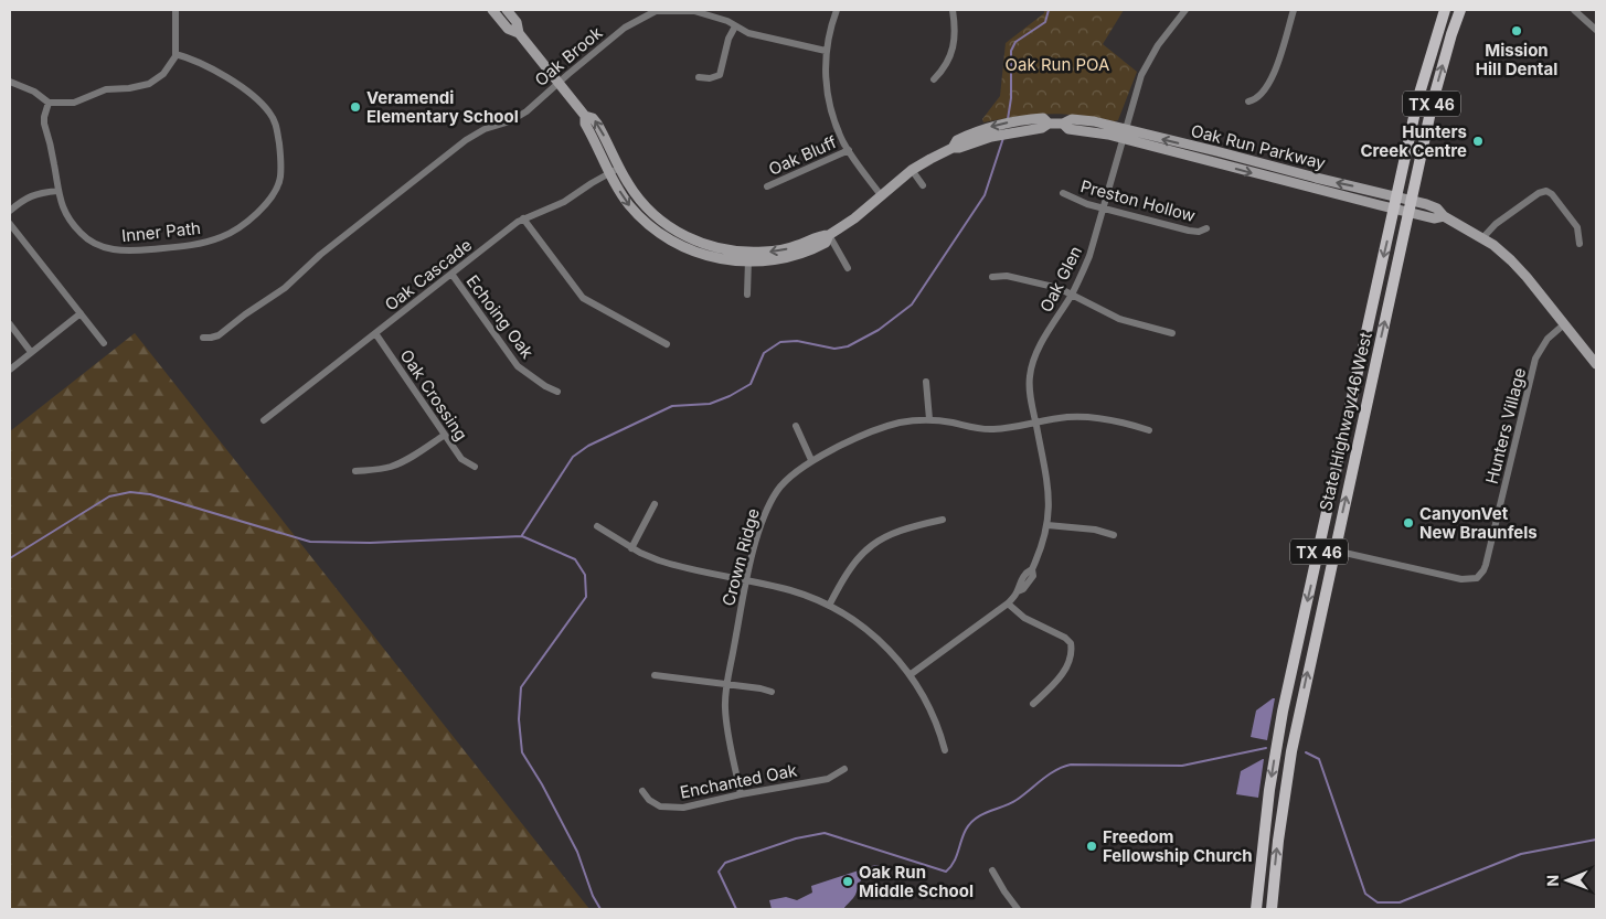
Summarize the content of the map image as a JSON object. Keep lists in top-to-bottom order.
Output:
{
  "streets": {
    "main road": ["TX 46", "State Highway 46 West"],
    "street": [
      "Oak Brook",
      "Oak Run Parkway",
      "Oak Bluff",
      "Preston Hollow",
      "Inner Path",
      "Oak Cascade",
      "Oak Glen",
      "Echoing Oak",
      "Oak Crossing",
      "Hunters Village",
      "Crown Ridge",
      "Enchanted Oak"
    ]
  },
  "crossings": [
    ["Oak Brook", "Oak Run Parkway"],
    ["Oak Run Parkway", "Oak Cascade"],
    ["Oak Run Parkway", "Oak Glen"],
    ["Oak Run Parkway", "State Highway 46 West"],
    ["Oak Run Parkway", "Hunters Village"],
    ["Preston Hollow", "Oak Glen"],
    ["Oak Cascade", "Echoing Oak"],
    ["Oak Cascade", "Oak Crossing"],
    ["Oak Glen", "Crown Ridge"],
    ["State Highway 46 West", "Hunters Village"],
    ["Crown Ridge", "Enchanted Oak"]
  ],
  "parks": ["Oak Run POA"],
  "places": [
    "Mission Hill Dental",
    "Veramendi Elementary School",
    "Hunters Creek Centre",
    "CanyonVet New Braunfels",
    "Freedom Fellowship Church",
    "Oak Run Middle School"
  ],
  "north": "left"
}
